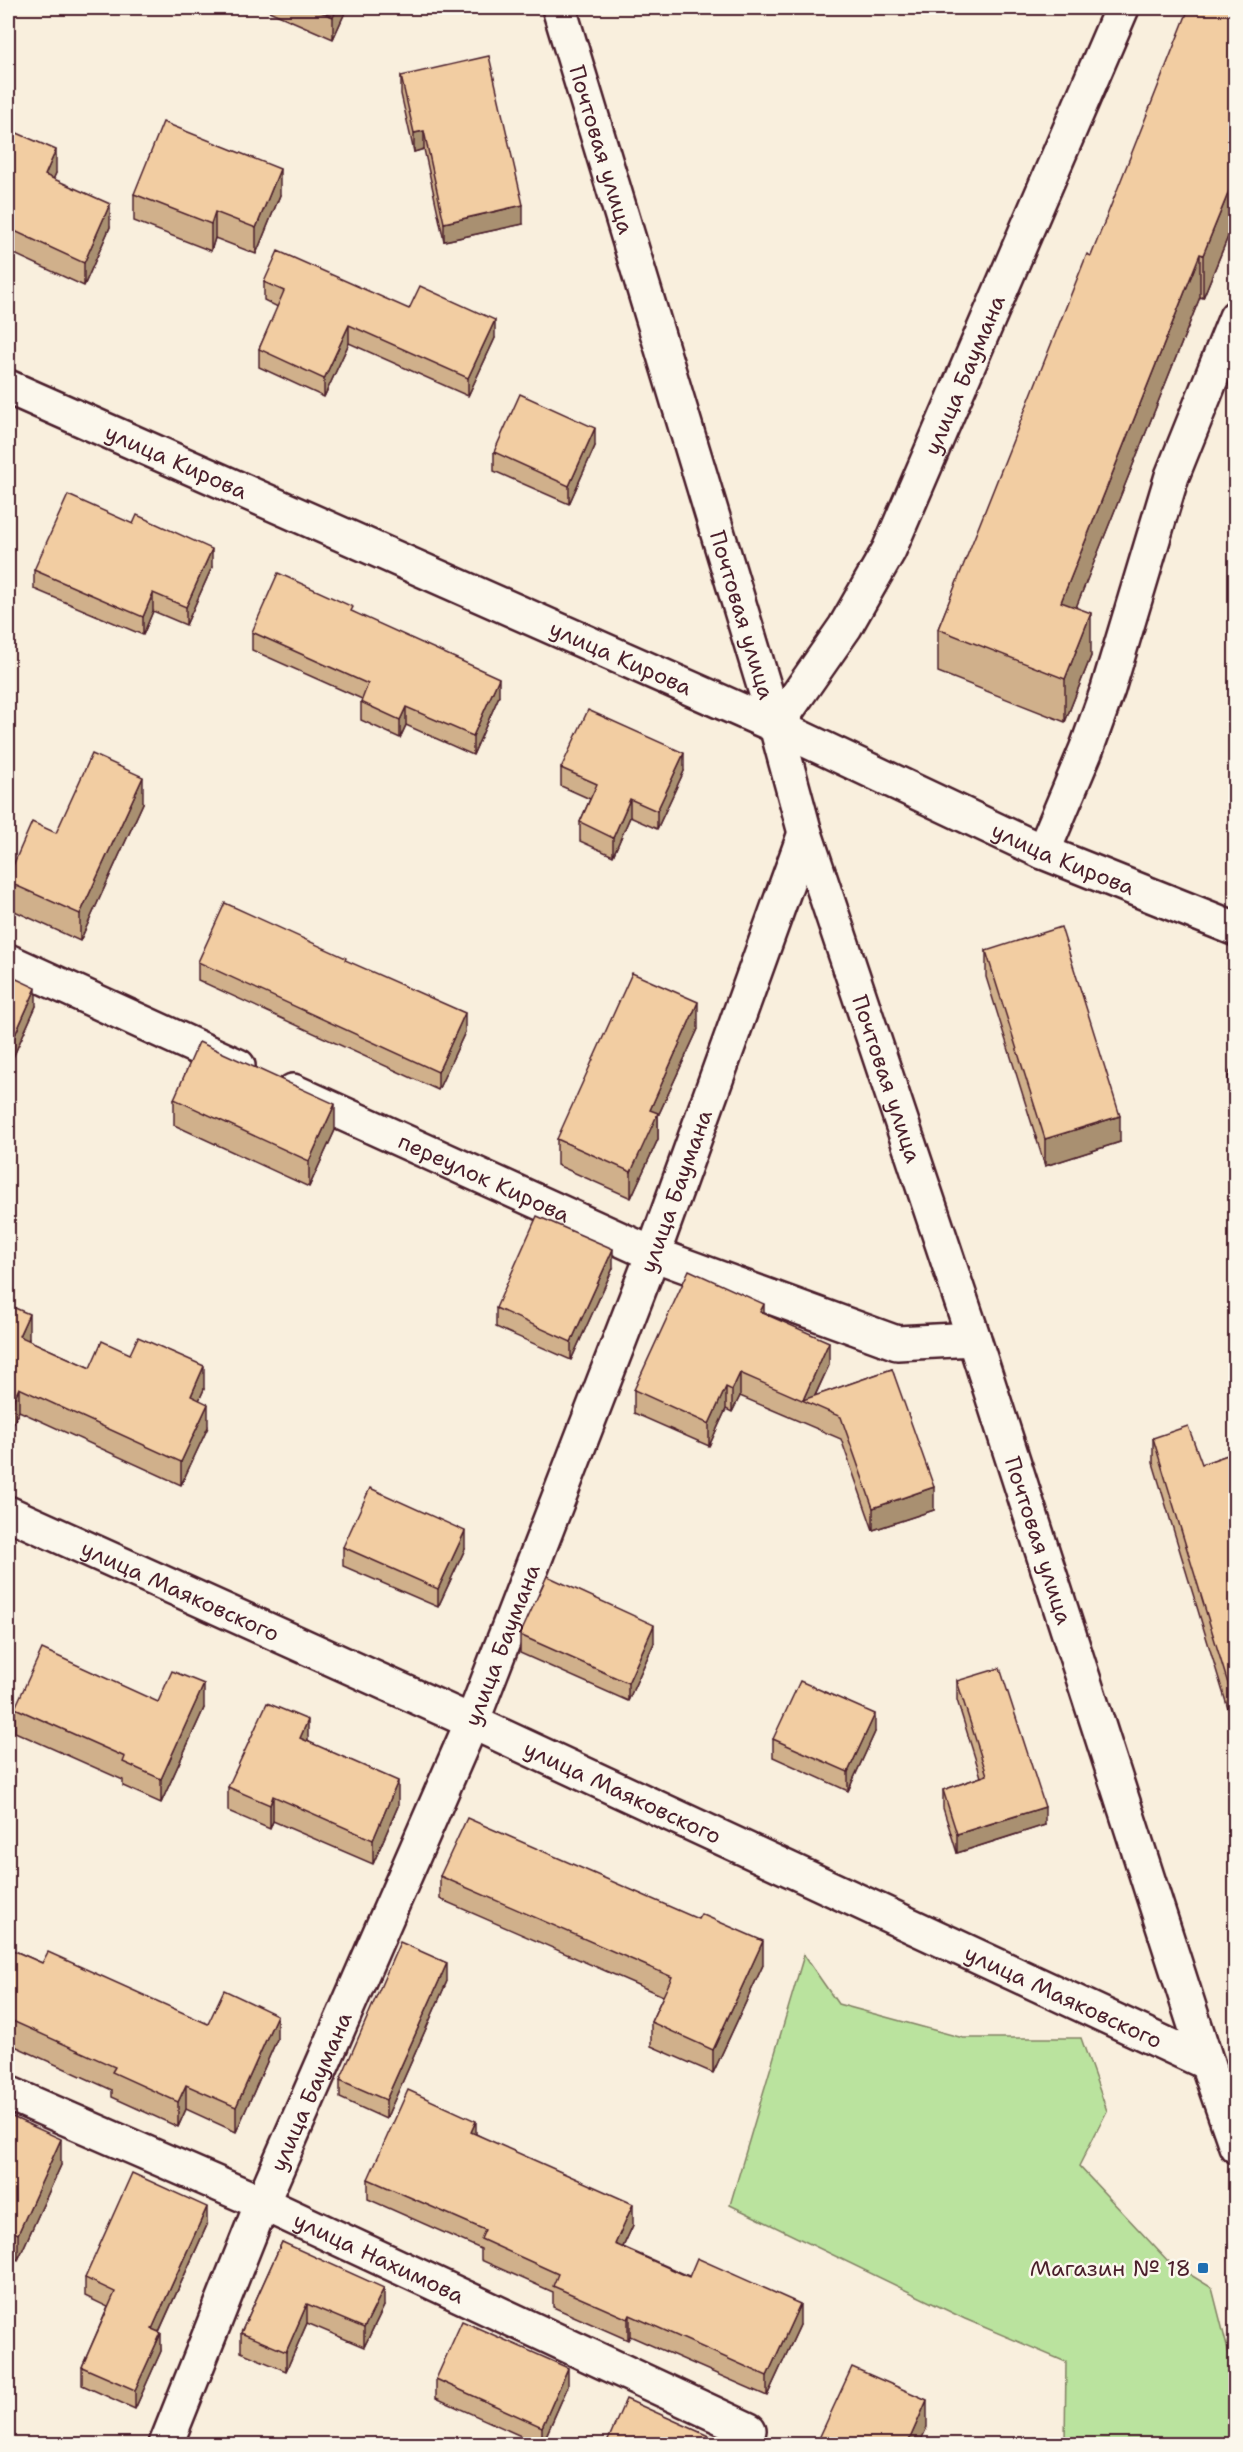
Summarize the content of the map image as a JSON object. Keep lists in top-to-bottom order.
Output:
{
  "streets": {
    "street": [
      "Почтовая улица",
      "улица Баумана",
      "улица Кирова",
      "переулок Кирова",
      "улица Маяковского",
      "улица Нахимова"
    ]
  },
  "crossings": [
    ["Почтовая улица", "улица Баумана"],
    ["Почтовая улица", "улица Кирова"],
    ["Почтовая улица", "переулок Кирова"],
    ["Почтовая улица", "улица Маяковского"],
    ["улица Баумана", "улица Кирова"],
    ["улица Баумана", "переулок Кирова"],
    ["улица Баумана", "улица Маяковского"],
    ["улица Баумана", "улица Нахимова"]
  ],
  "places": {
    "transit": ["Магазин № 18"]
  }
}
